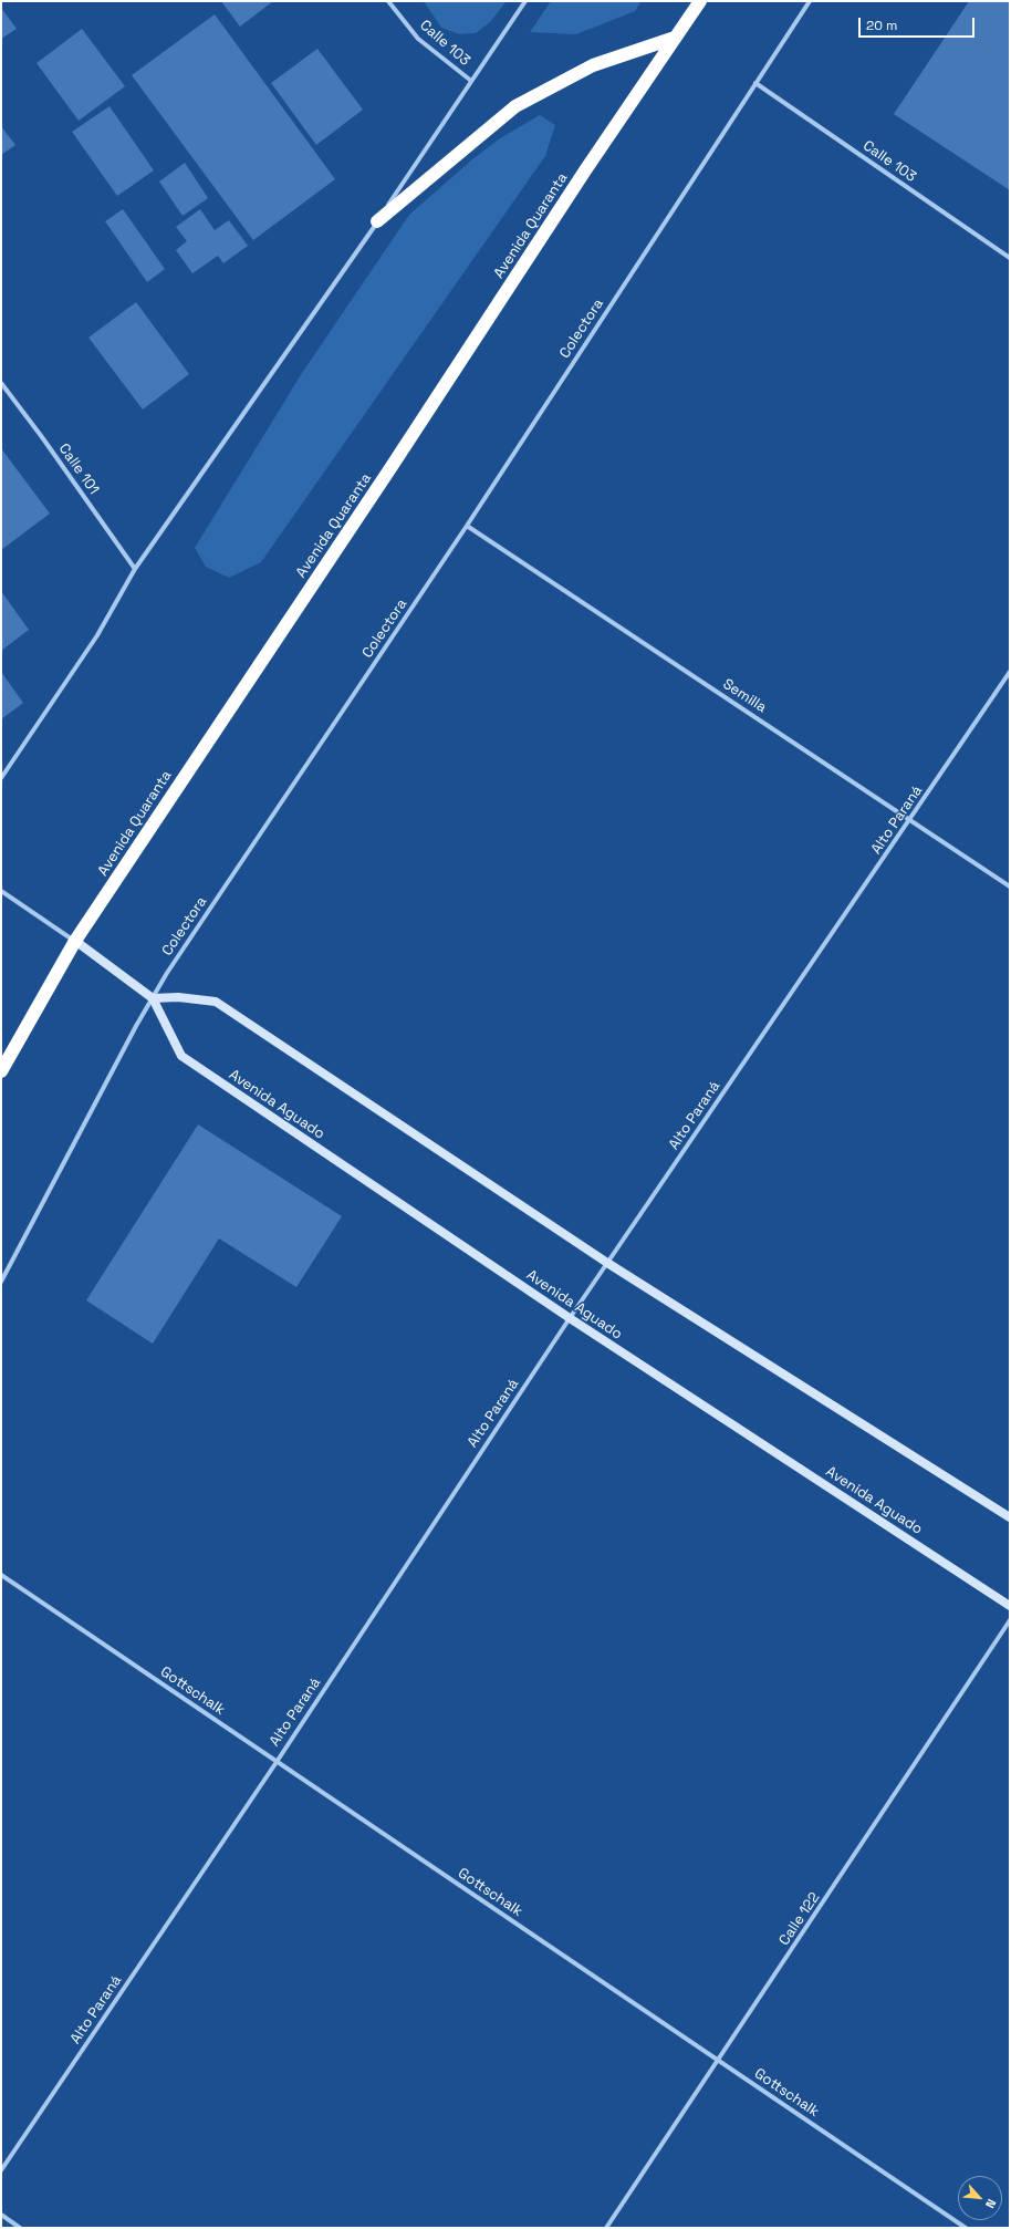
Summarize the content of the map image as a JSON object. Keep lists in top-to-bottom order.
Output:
{
  "streets": {
    "highway": ["Avenida Quaranta"],
    "main road": ["Avenida Aguado"],
    "street": [
      "Calle 103",
      "Colectora",
      "Calle 101",
      "Semilla",
      "Alto Paraná",
      "Gottschalk",
      "Calle 122"
    ]
  },
  "crossings": [
    ["Calle 103", "Colectora"],
    ["Avenida Quaranta", "Avenida Aguado"],
    ["Colectora", "Semilla"],
    ["Colectora", "Avenida Aguado"],
    ["Semilla", "Alto Paraná"],
    ["Alto Paraná", "Avenida Aguado"],
    ["Alto Paraná", "Gottschalk"],
    ["Gottschalk", "Calle 122"]
  ],
  "scale_bar": "20 m",
  "north": "bottom right"
}
